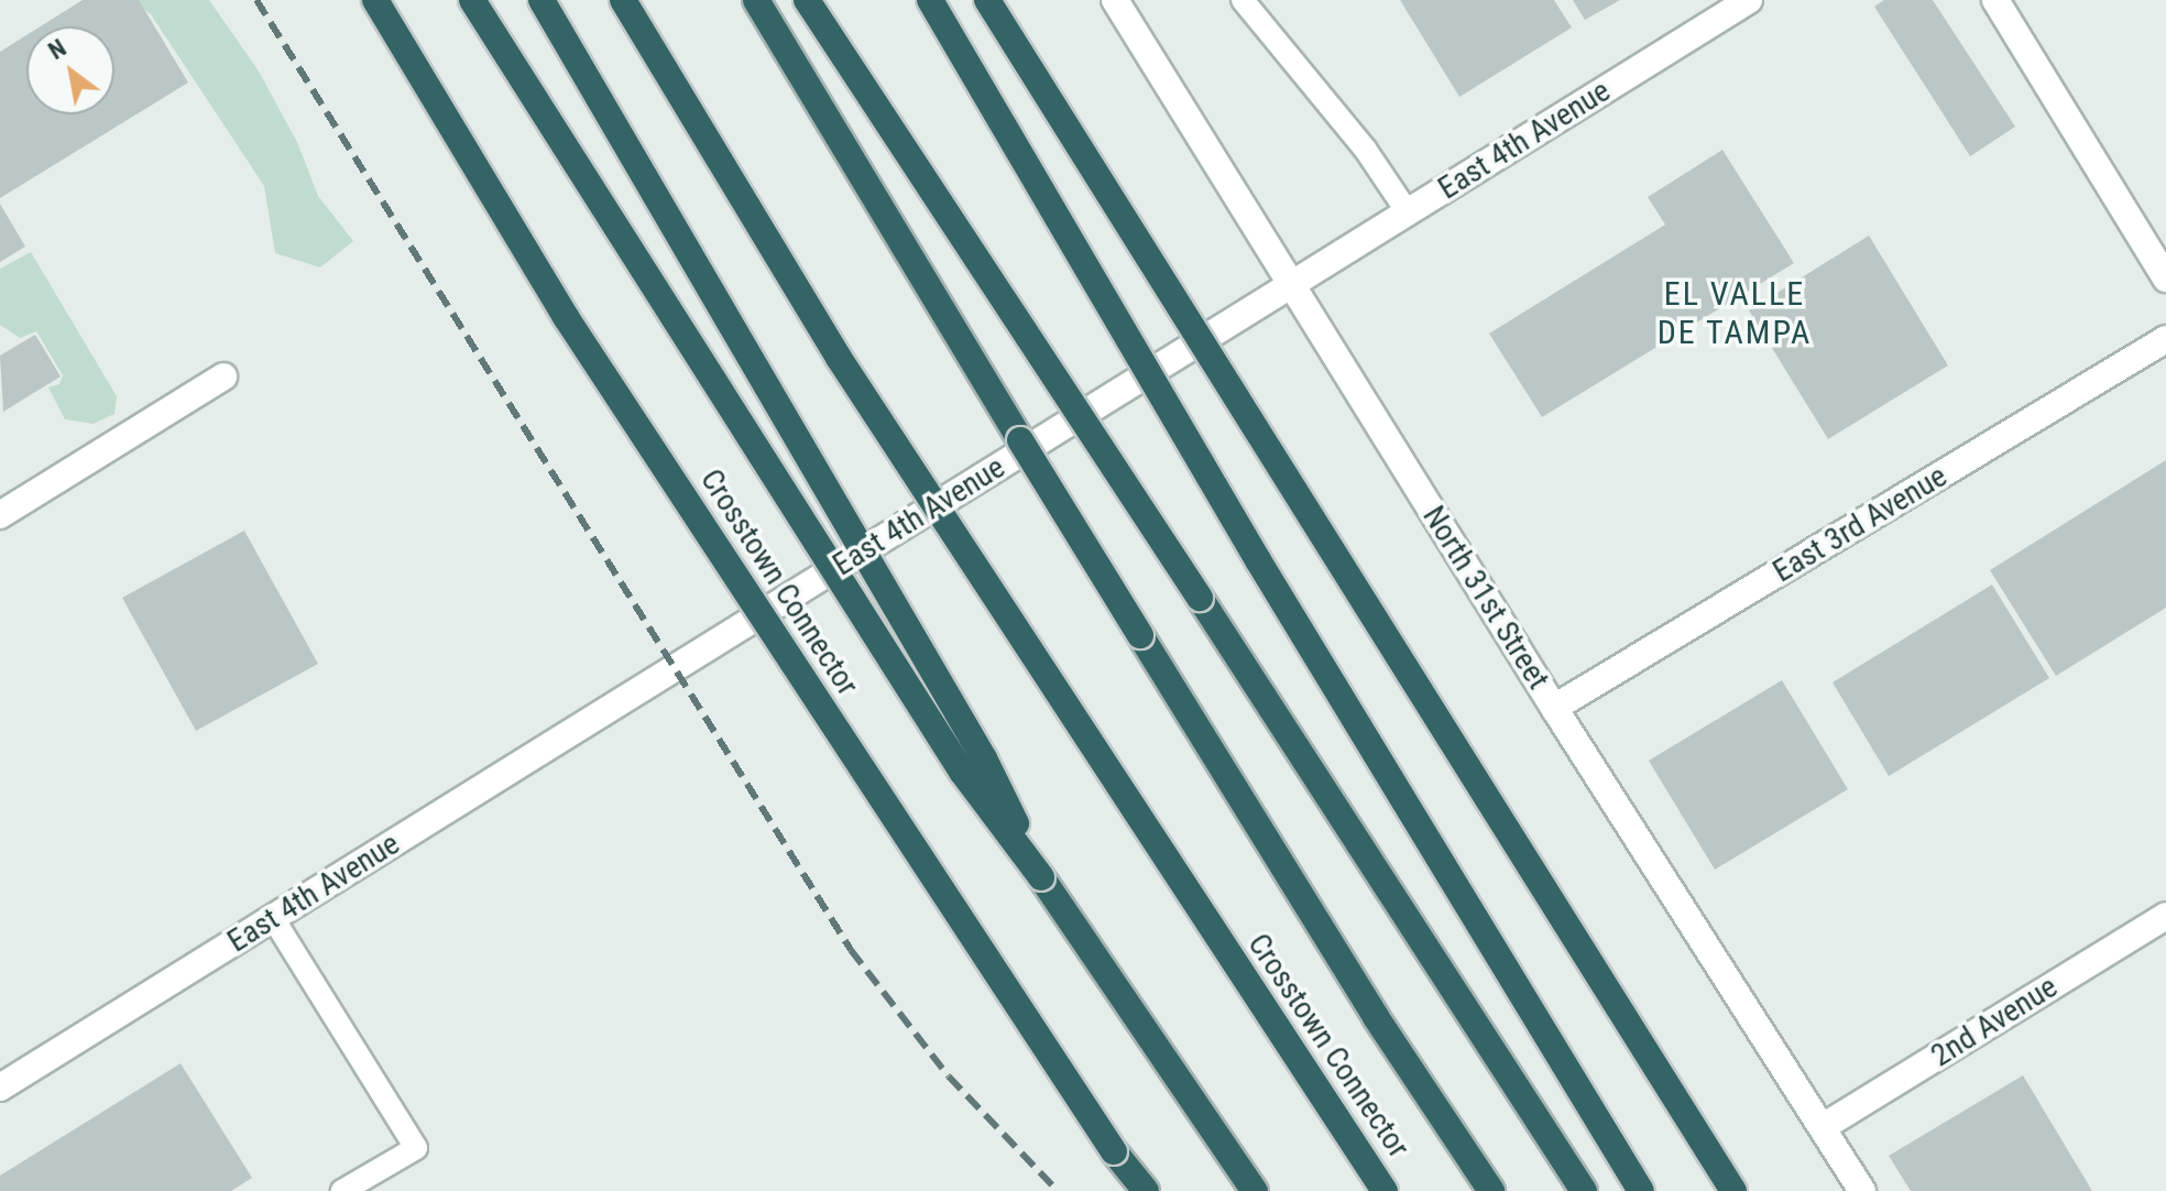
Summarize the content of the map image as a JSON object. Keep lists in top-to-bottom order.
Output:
{
  "streets": {
    "highway": ["Crosstown Connector"],
    "street": [
      "East 4th Avenue",
      "East 3rd Avenue",
      "North 31st Street",
      "2nd Avenue"
    ]
  },
  "crossings": [
    ["East 4th Avenue", "North 31st Street"],
    ["East 3rd Avenue", "North 31st Street"],
    ["North 31st Street", "2nd Avenue"]
  ],
  "districts": ["EL VALLE DE TAMPA"],
  "north": "top left"
}
